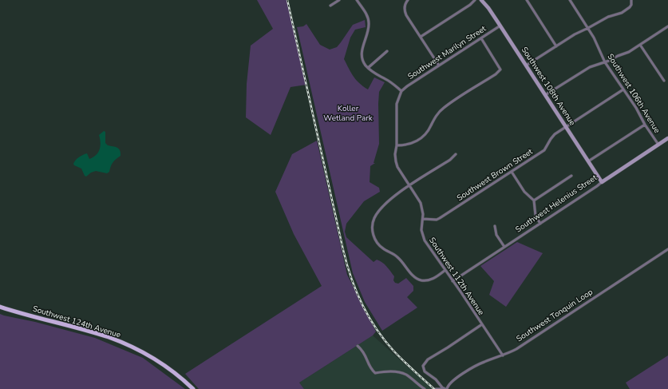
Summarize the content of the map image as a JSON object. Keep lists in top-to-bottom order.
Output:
{
  "streets": {
    "main road": ["Southwest 124th Avenue"],
    "street": [
      "Southwest Marilyn Street",
      "Southwest 108th Avenue",
      "Southwest 106th Avenue",
      "Southwest Brown Street",
      "Southwest Helenius Street",
      "Southwest 112th Avenue",
      "Southwest Tonquin Loop"
    ]
  },
  "crossings": [
    ["Southwest Marilyn Street", "Southwest 108th Avenue"],
    ["Southwest Marilyn Street", "Southwest 112th Avenue"],
    ["Southwest 108th Avenue", "Southwest Brown Street"],
    ["Southwest 108th Avenue", "Southwest Helenius Street"],
    ["Southwest 106th Avenue", "Southwest Brown Street"],
    ["Southwest 106th Avenue", "Southwest Helenius Street"],
    ["Southwest Brown Street", "Southwest 112th Avenue"],
    ["Southwest Helenius Street", "Southwest 112th Avenue"],
    ["Southwest 112th Avenue", "Southwest Tonquin Loop"]
  ],
  "parks": ["Koller Wetland Park"]
}
